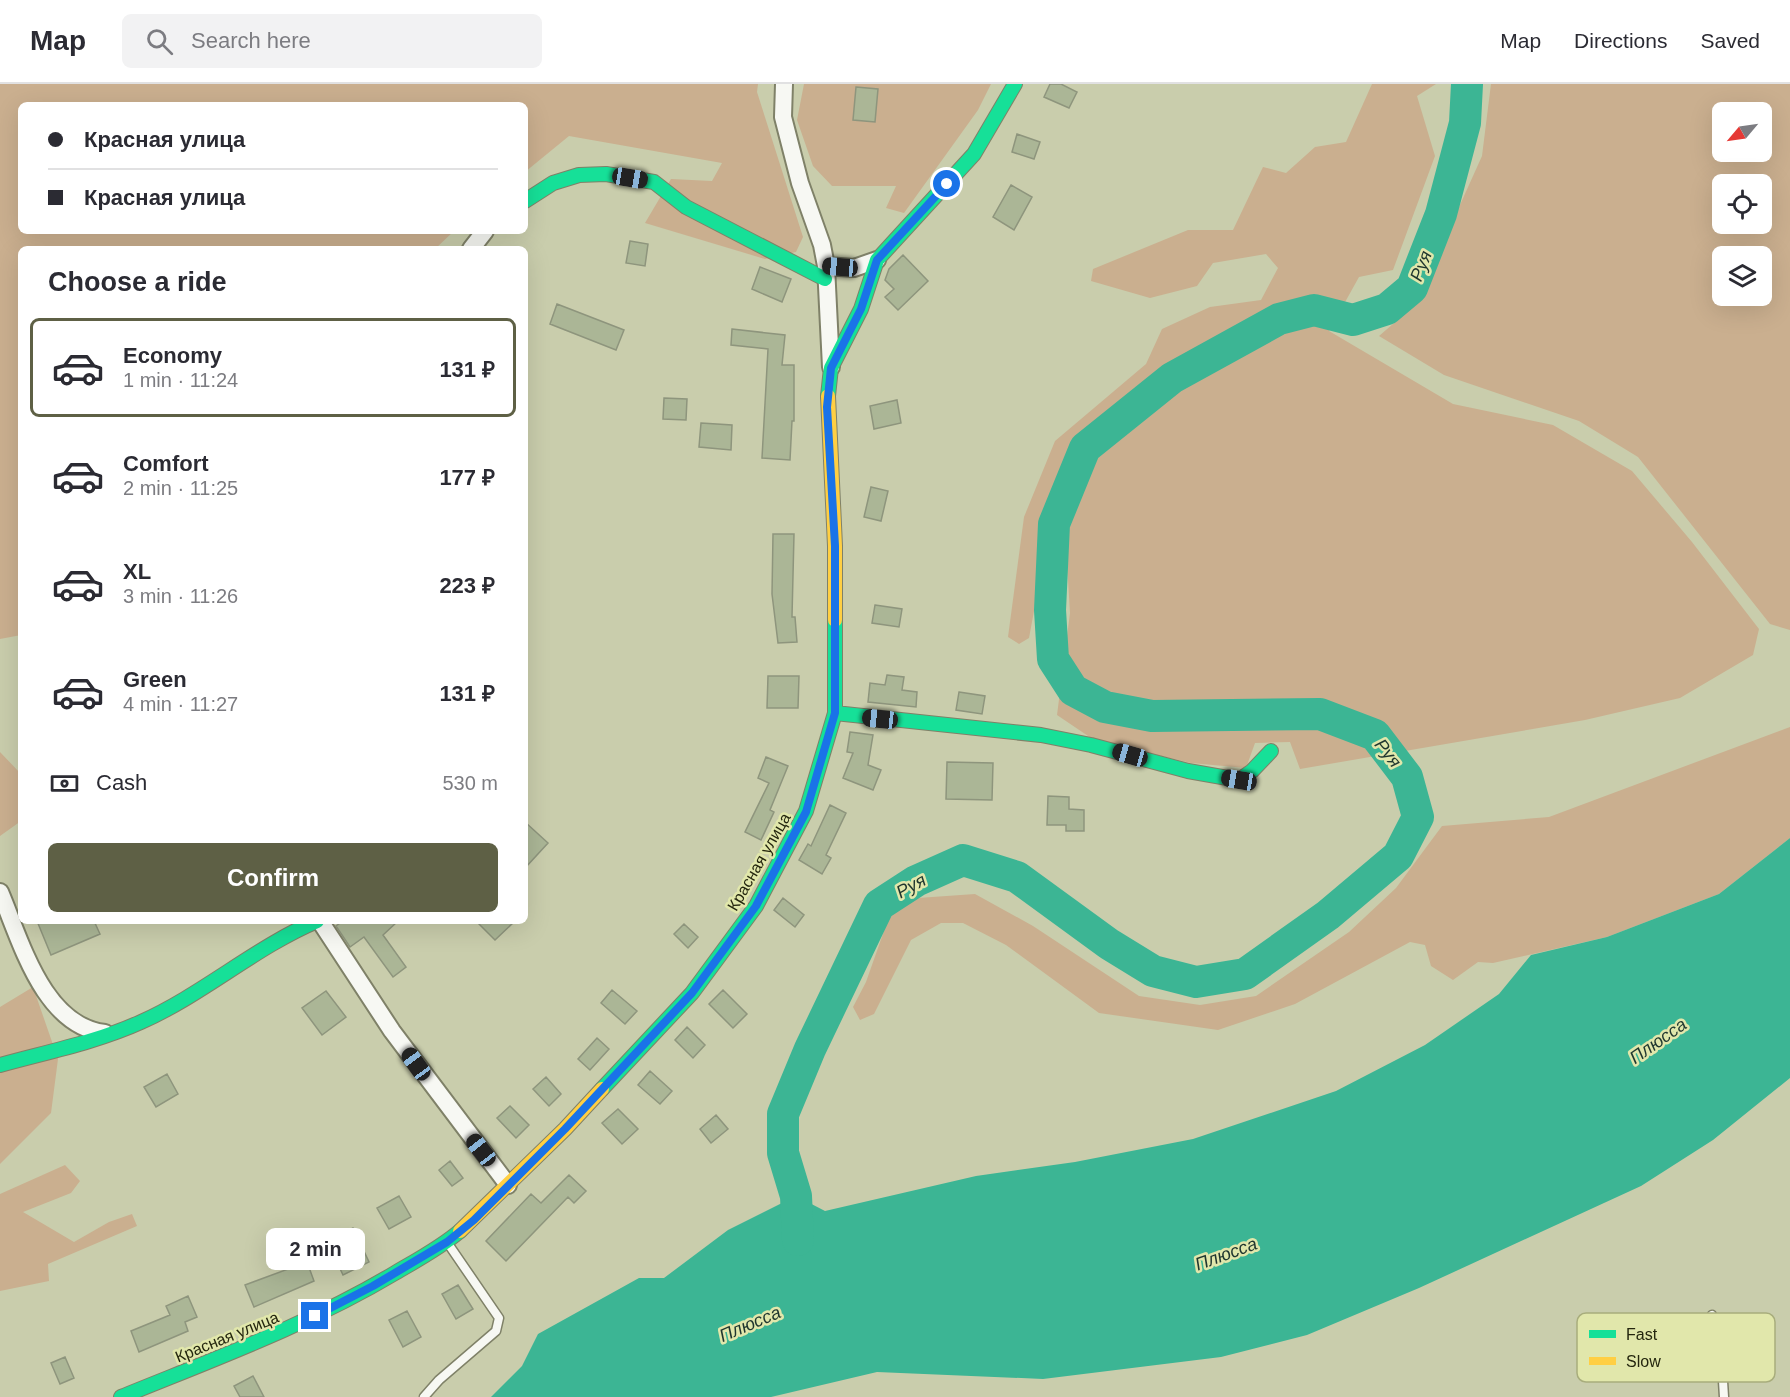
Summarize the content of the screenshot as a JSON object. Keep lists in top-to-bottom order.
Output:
{
  "streets": {
    "street": ["Красная улица"]
  },
  "water": ["Руя", "Плюсса"],
  "legend": ["Fast", "Slow"],
  "north": "bottom left",
  "page": {
    "header": "Map",
    "search": "Search here",
    "nav": ["Map", "Directions", "Saved"],
    "banner": ["Красная улица", "Красная улица"],
    "heading": "Choose a ride",
    "list": [
      {
        "name": "Economy",
        "note": "1 min · 11:24",
        "value": "131 ₽"
      },
      {
        "name": "Comfort",
        "note": "2 min · 11:25",
        "value": "177 ₽"
      },
      {
        "name": "XL",
        "note": "3 min · 11:26",
        "value": "223 ₽"
      },
      {
        "name": "Green",
        "note": "4 min · 11:27",
        "value": "131 ₽"
      }
    ],
    "pay": ["Cash", "530 m"],
    "buttons": "Confirm",
    "bubble": "2 min"
  }
}
